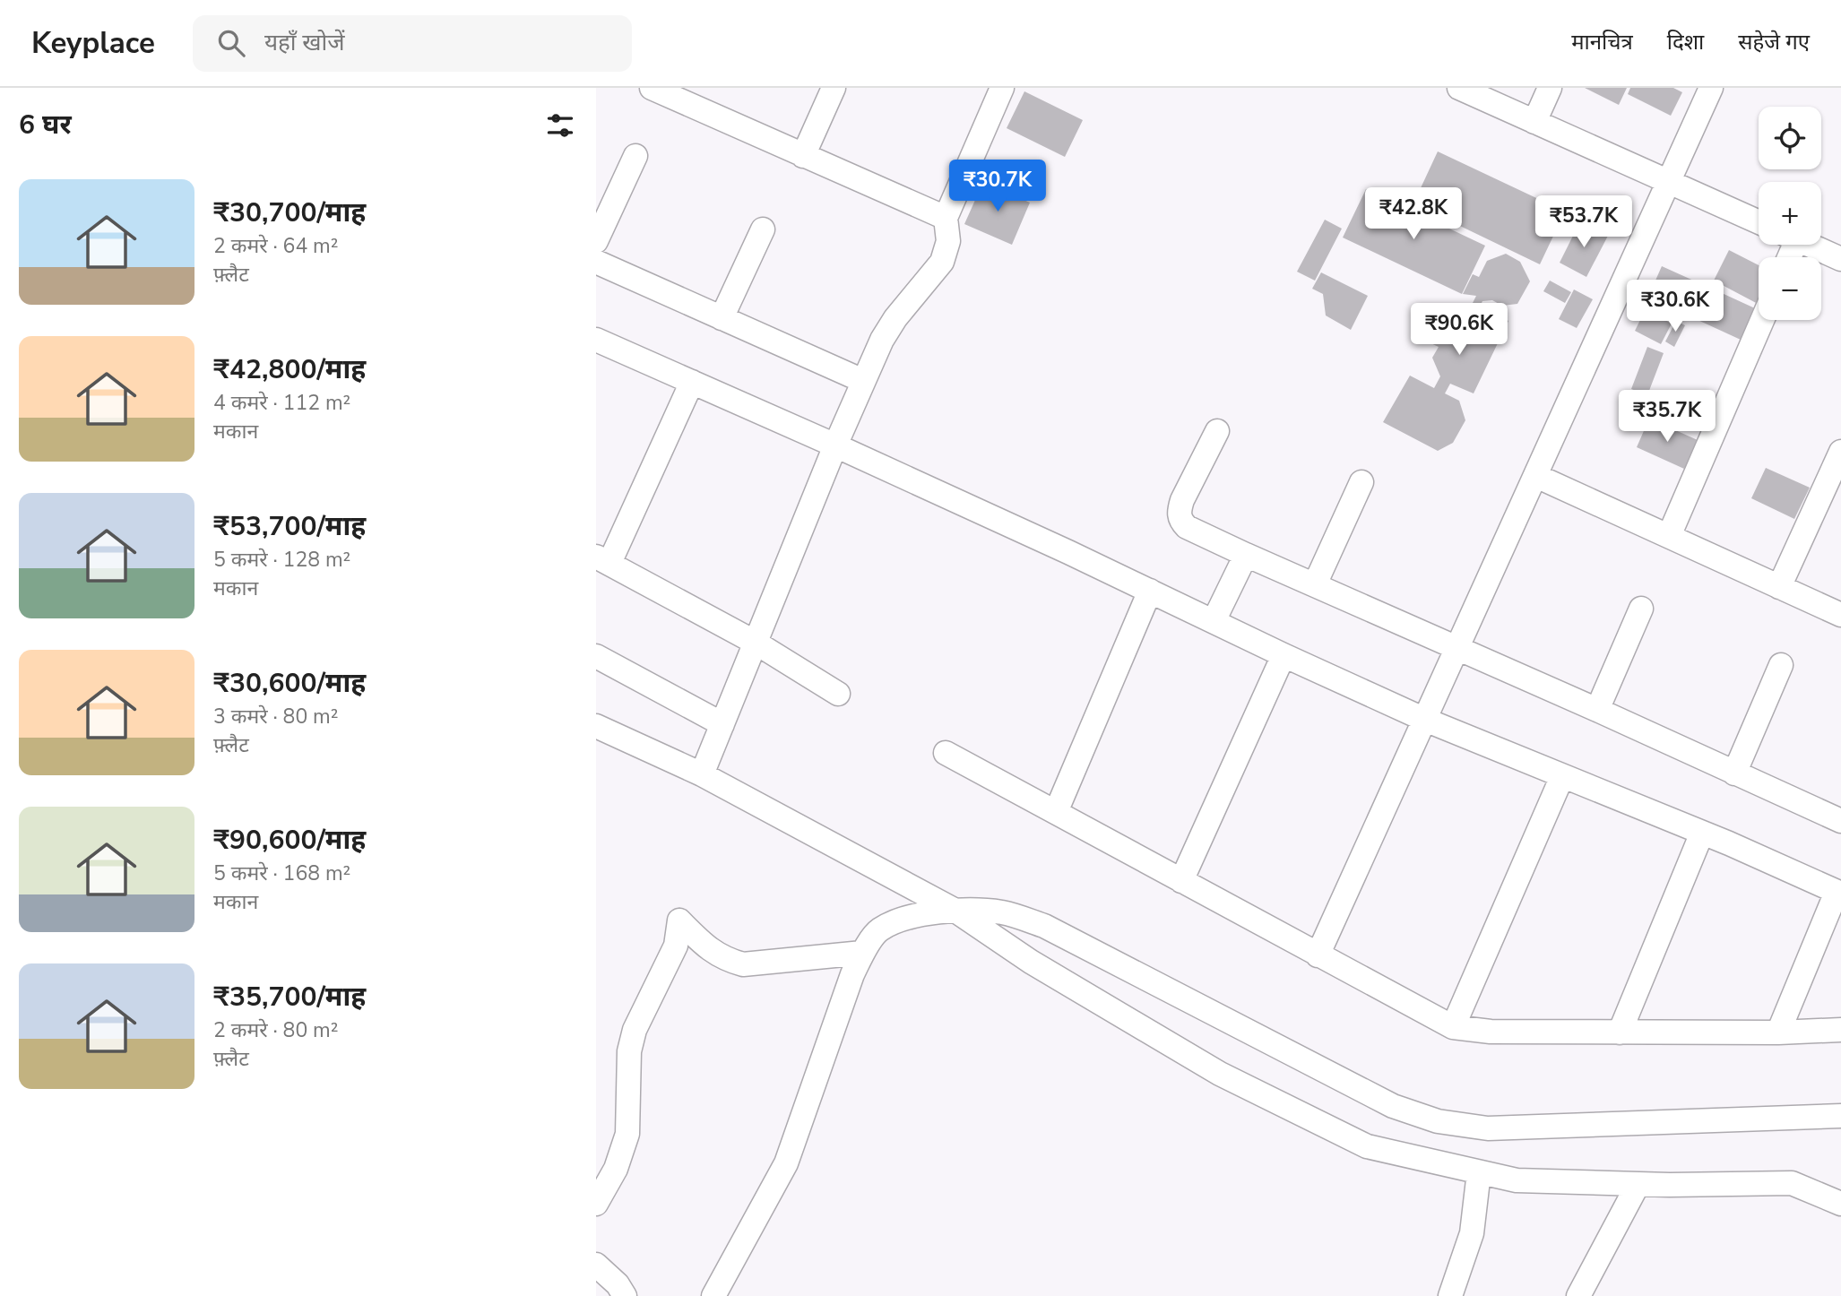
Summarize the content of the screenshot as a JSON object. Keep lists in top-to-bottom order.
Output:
{
  "page": {
    "header": "Keyplace",
    "search": "यहाँ खोजें",
    "nav": ["मानचित्र", "दिशा", "सहेजे गए"],
    "heading": "6 घर",
    "map_buttons": ["+", "−"],
    "price": [
      "₹30.7K",
      "₹42.8K",
      "₹53.7K",
      "₹30.6K",
      "₹90.6K",
      "₹35.7K"
    ],
    "list": [
      {
        "name": "₹30,700/माह",
        "note": "2 कमरे · 64 m² · फ़्लैट"
      },
      {
        "name": "₹42,800/माह",
        "note": "4 कमरे · 112 m² · मकान"
      },
      {
        "name": "₹53,700/माह",
        "note": "5 कमरे · 128 m² · मकान"
      },
      {
        "name": "₹30,600/माह",
        "note": "3 कमरे · 80 m² · फ़्लैट"
      },
      {
        "name": "₹90,600/माह",
        "note": "5 कमरे · 168 m² · मकान"
      },
      {
        "name": "₹35,700/माह",
        "note": "2 कमरे · 80 m² · फ़्लैट"
      }
    ]
  }
}
